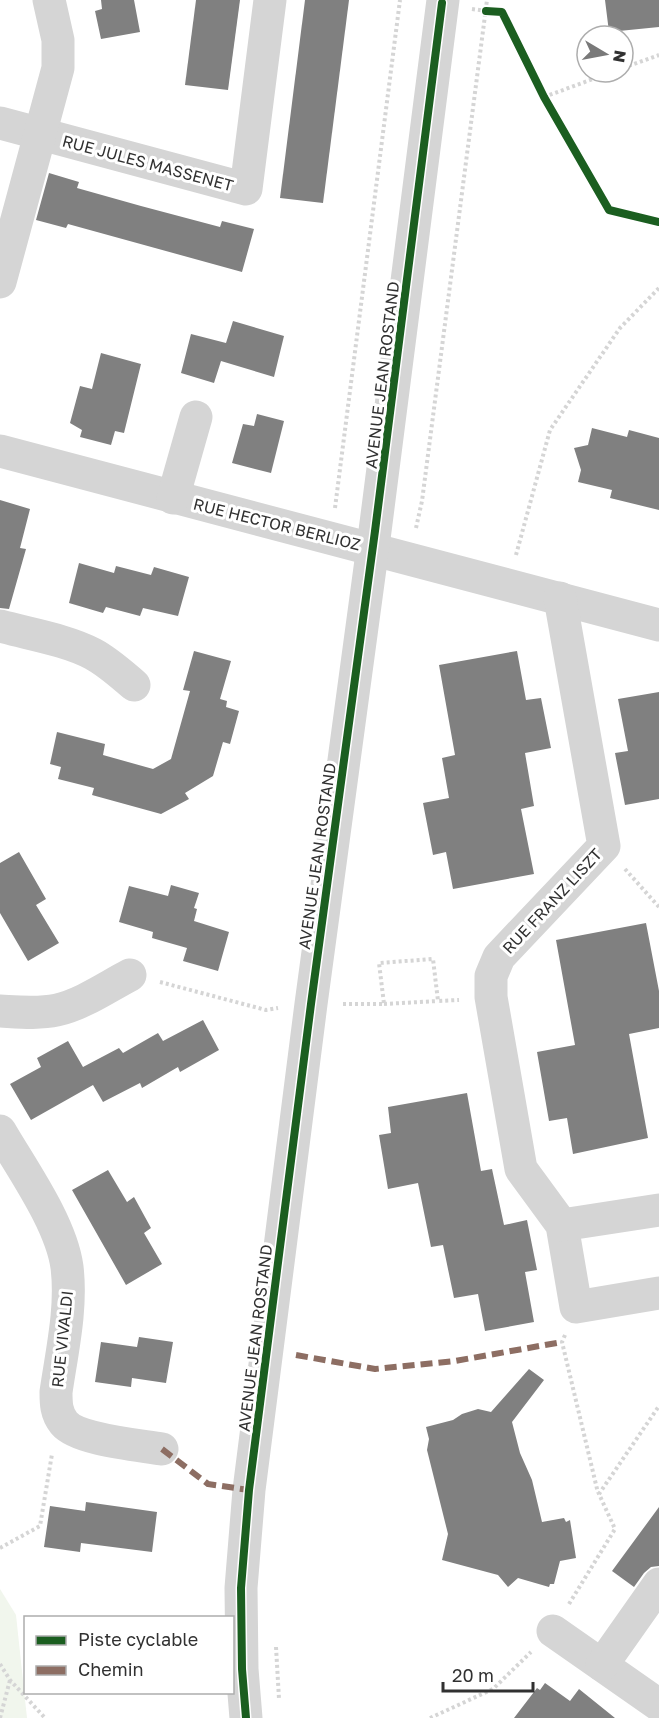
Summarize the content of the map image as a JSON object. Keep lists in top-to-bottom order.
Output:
{
  "streets": {
    "street": [
      "RUE JULES MASSENET",
      "AVENUE JEAN ROSTAND",
      "RUE HECTOR BERLIOZ",
      "RUE FRANZ LISZT",
      "RUE VIVALDI"
    ]
  },
  "crossings": [
    ["AVENUE JEAN ROSTAND", "RUE HECTOR BERLIOZ"],
    ["RUE HECTOR BERLIOZ", "RUE FRANZ LISZT"]
  ],
  "legend": ["Piste cyclable", "Chemin"],
  "scale_bar": "20 m",
  "north": "right"
}
